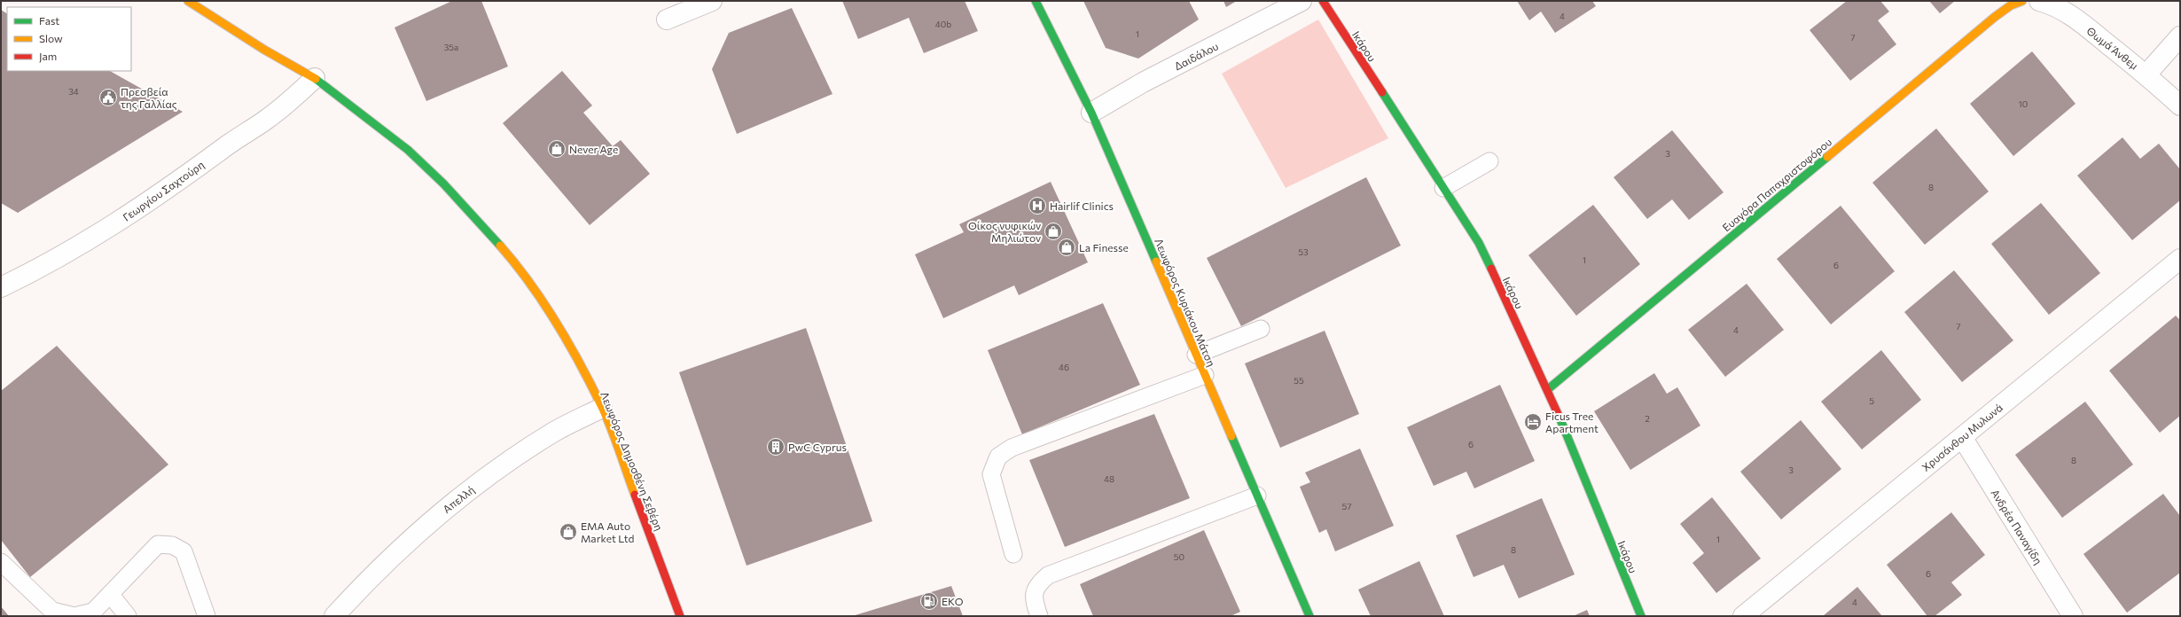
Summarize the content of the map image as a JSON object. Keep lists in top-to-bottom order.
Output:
{
  "streets": {
    "main road": [
      "Ικάρου",
      "Ευαγόρα Παπαχριστοφόρου",
      "Λεωφόρος Κυριάκου Μάτση",
      "Λεωφόρος Δημοσθένη Σεβέρη"
    ],
    "street": [
      "Θωμά Άνθεμ",
      "Δαιδάλου",
      "Γεωργίου Σαχτούρη",
      "Χρυσάνθου Μυλωνά",
      "Απελλή",
      "Ανδρέα Παναγίδη"
    ]
  },
  "crossings": [
    ["Ικάρου", "Ευαγόρα Παπαχριστοφόρου"],
    ["Δαιδάλου", "Λεωφόρος Κυριάκου Μάτση"],
    ["Γεωργίου Σαχτούρη", "Λεωφόρος Δημοσθένη Σεβέρη"],
    ["Χρυσάνθου Μυλωνά", "Ανδρέα Παναγίδη"],
    ["Λεωφόρος Δημοσθένη Σεβέρη", "Απελλή"]
  ],
  "places": {
    "public building": ["Πρεσβεία της Γαλλίας"],
    "shop": [
      "Never Age",
      "Οίκος νυφικών Μηλιώτον",
      "La Finesse",
      "EMA Auto Market Ltd"
    ],
    "hospital": ["Hairlif Clinics"],
    "hotel": ["Ficus Tree Apartment"],
    "building": ["PwC Cyprus"],
    "fuel station": ["EKO"]
  },
  "house_numbers": [
    "4",
    "40b",
    "1",
    "7",
    "35a",
    "34",
    "10",
    "3",
    "8",
    "53",
    "1",
    "6",
    "7",
    "4",
    "46",
    "55",
    "5",
    "2",
    "6",
    "8",
    "3",
    "48",
    "57",
    "1",
    "8",
    "50",
    "6",
    "4"
  ],
  "legend": ["Fast", "Slow", "Jam"]
}
